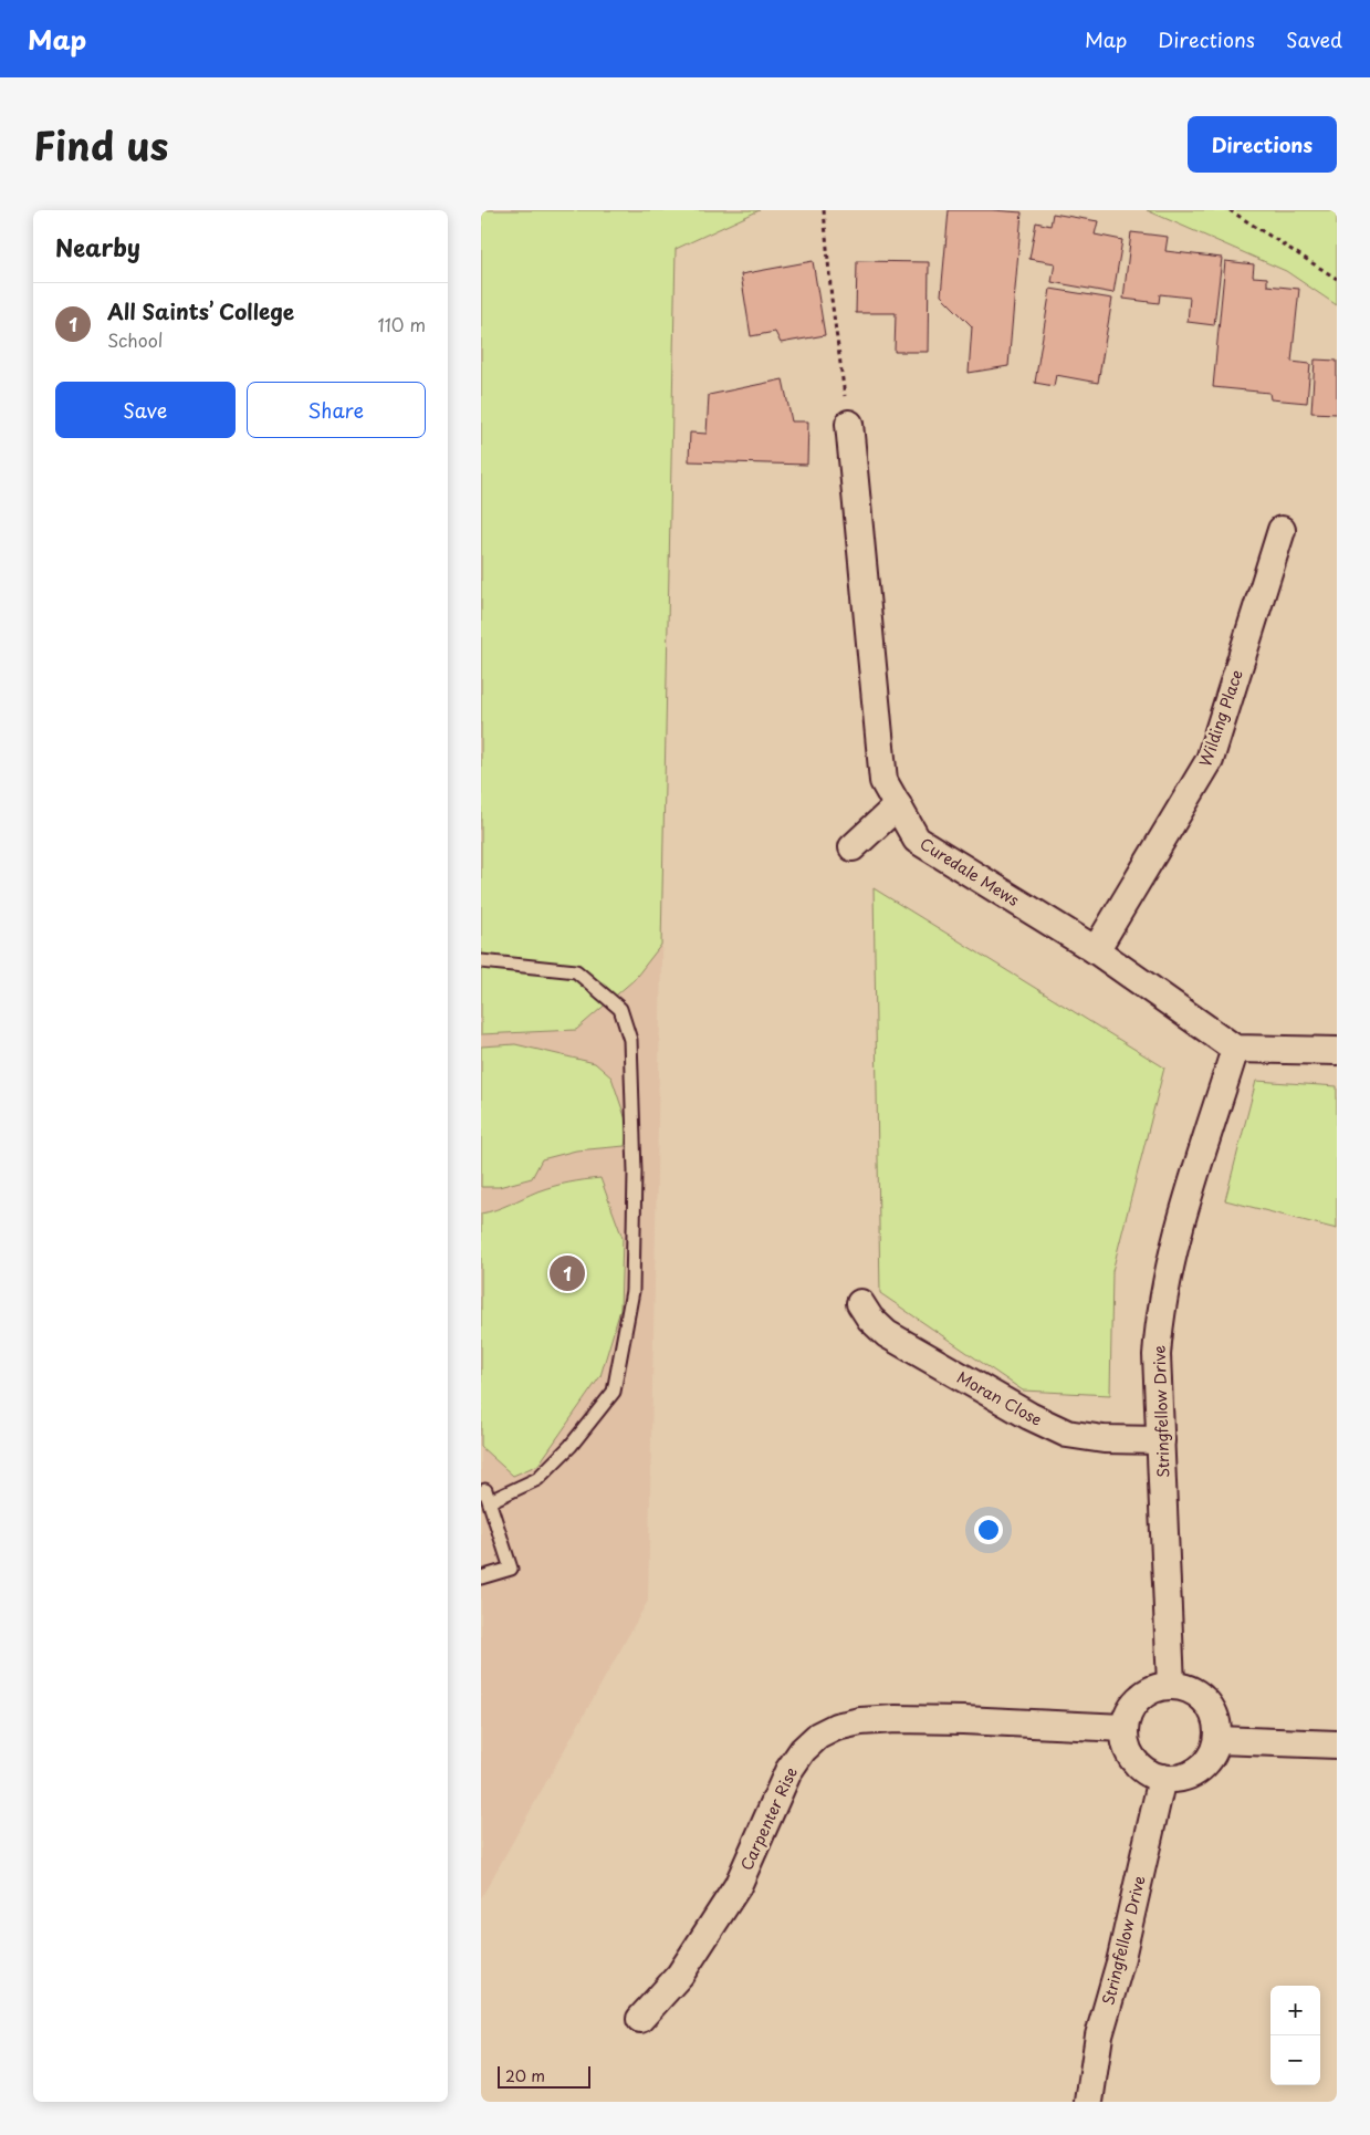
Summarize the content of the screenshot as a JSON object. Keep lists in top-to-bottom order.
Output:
{
  "streets": {
    "street": [
      "Wilding Place",
      "Curedale Mews",
      "Moran Close",
      "Stringfellow Drive",
      "Carpenter Rise"
    ]
  },
  "crossings": [
    ["Wilding Place", "Curedale Mews"],
    ["Curedale Mews", "Stringfellow Drive"],
    ["Moran Close", "Stringfellow Drive"],
    ["Stringfellow Drive", "Carpenter Rise"]
  ],
  "scale_bar": "20 m",
  "page": {
    "header": "Map",
    "nav": ["Map", "Directions", "Saved"],
    "title": "Find us",
    "buttons": [
      "Directions",
      ["Save", "Share"]
    ],
    "heading": "Nearby",
    "list": [
      {
        "mark": "1",
        "name": "All Saints’ College",
        "note": "School",
        "value": "110 m"
      }
    ],
    "pins": "1",
    "map_buttons": ["+", "−"],
    "scale": "20 m"
  }
}
